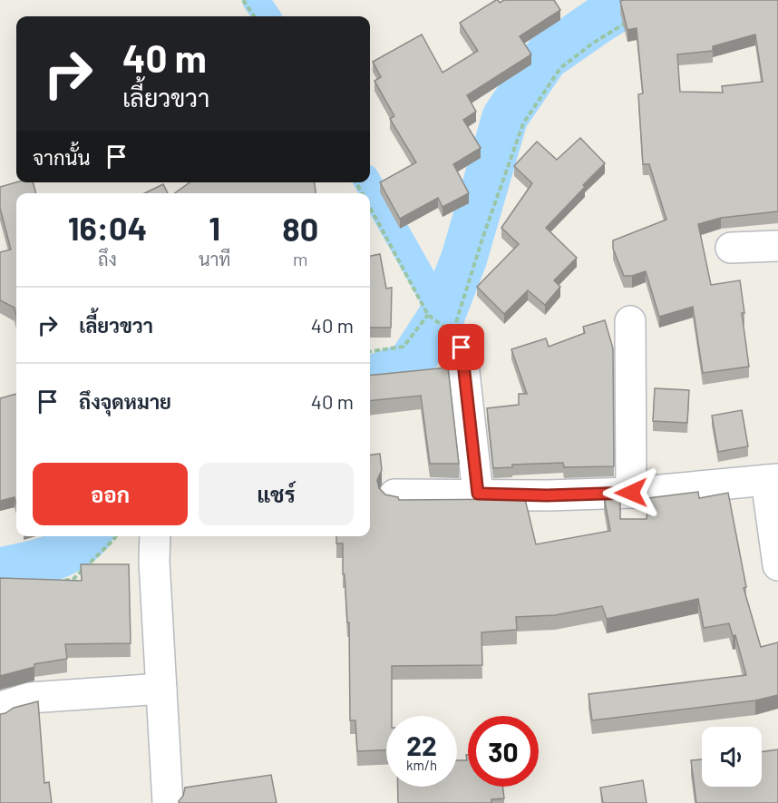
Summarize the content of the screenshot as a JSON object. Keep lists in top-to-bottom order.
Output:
{
  "page": {
    "turn": ["40 m", "เลี้ยวขวา"],
    "then": "จากนั้น",
    "eta": [
      "16:04",
      "ถึง",
      "1",
      "นาที",
      "80",
      "m"
    ],
    "list": [
      {
        "name": "เลี้ยวขวา",
        "value": "40 m"
      },
      {
        "name": "ถึงจุดหมาย",
        "value": "40 m"
      }
    ],
    "buttons": ["ออก", "แชร์"],
    "speed": "22 km/h",
    "limit": "30"
  }
}
